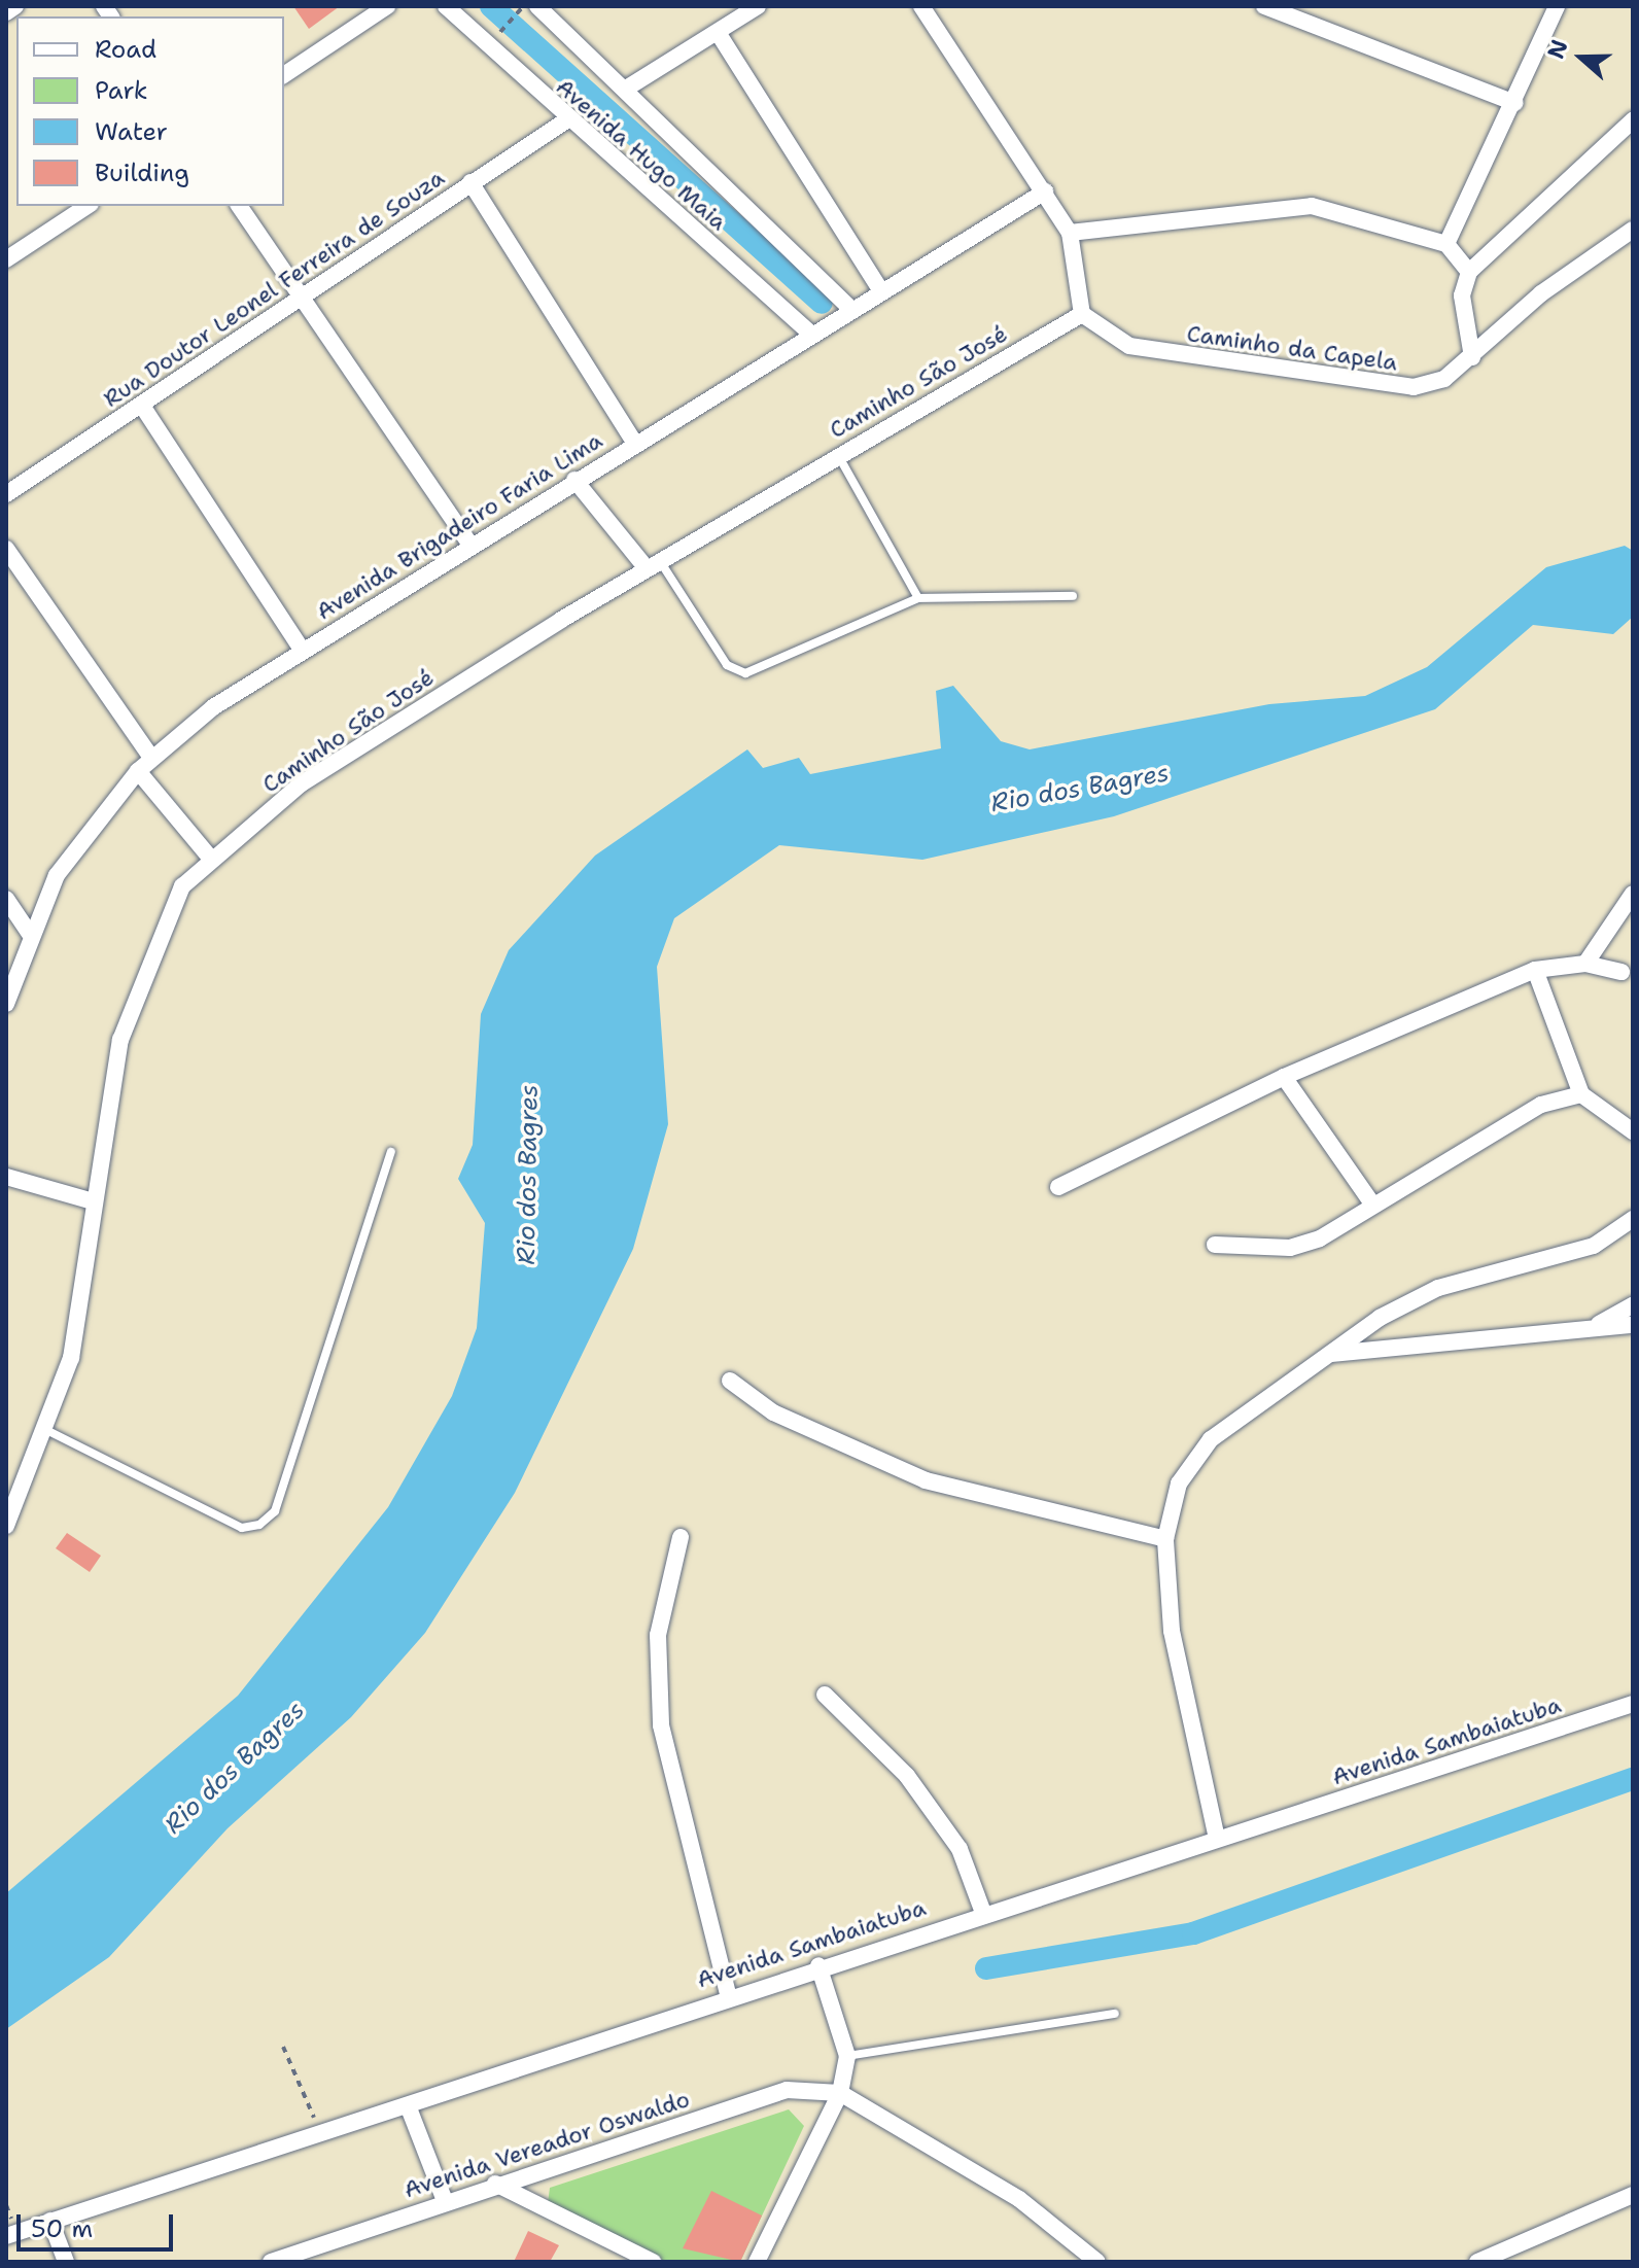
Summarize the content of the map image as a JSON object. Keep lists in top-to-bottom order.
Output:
{
  "streets": {
    "street": [
      "Avenida Hugo Maia",
      "Rua Doutor Leonel Ferreira de Souza",
      "Caminho da Capela",
      "Caminho São José",
      "Avenida Brigadeiro Faria Lima",
      "Avenida Sambaiatuba",
      "Avenida Vereador Oswaldo"
    ]
  },
  "crossings": [
    ["Avenida Hugo Maia", "Rua Doutor Leonel Ferreira de Souza"],
    ["Avenida Hugo Maia", "Avenida Brigadeiro Faria Lima"],
    ["Caminho da Capela", "Caminho São José"]
  ],
  "water": ["Rio dos Bagres"],
  "legend": [
    "Road",
    "Park",
    "Water",
    "Building"
  ],
  "scale_bar": "50 m",
  "north": "left"
}
